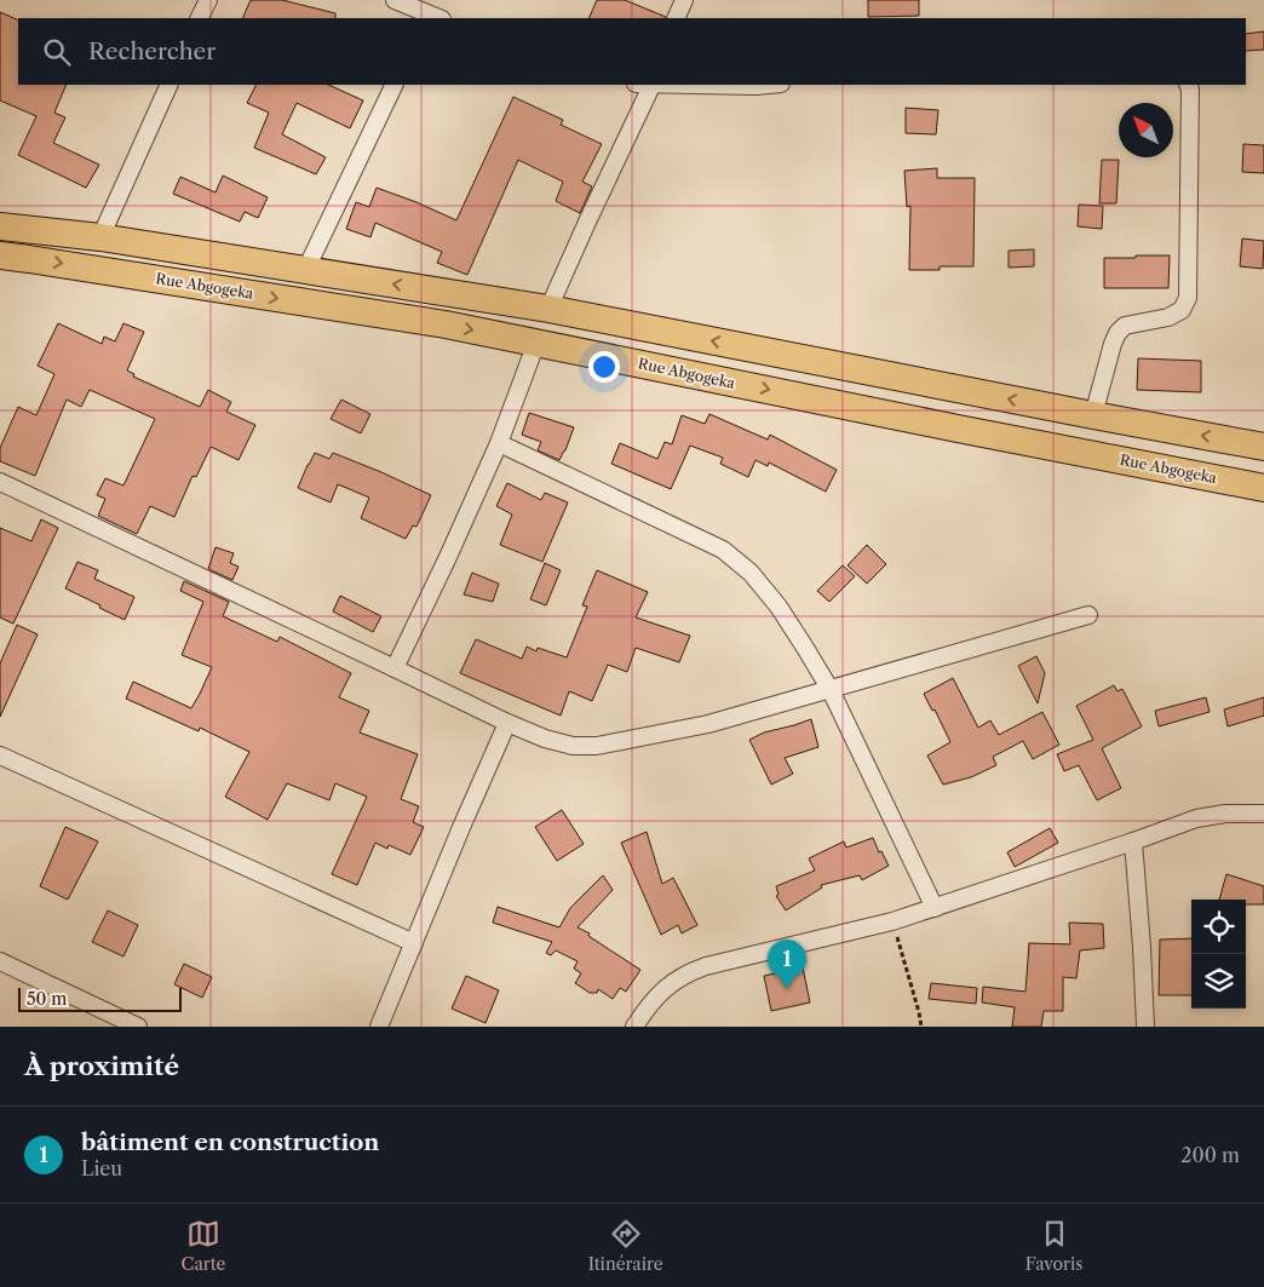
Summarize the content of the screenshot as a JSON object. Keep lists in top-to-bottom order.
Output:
{
  "streets": {
    "main road": ["Rue Abgogeka"]
  },
  "scale_bar": "50 m",
  "north": "top left",
  "page": {
    "search": "Rechercher",
    "pins": "1",
    "scale": "50 m",
    "heading": "À proximité",
    "list": [
      {
        "mark": "1",
        "name": "bâtiment en construction",
        "note": "Lieu",
        "value": "200 m"
      }
    ],
    "nav": ["Carte", "Itinéraire", "Favoris"]
  }
}
